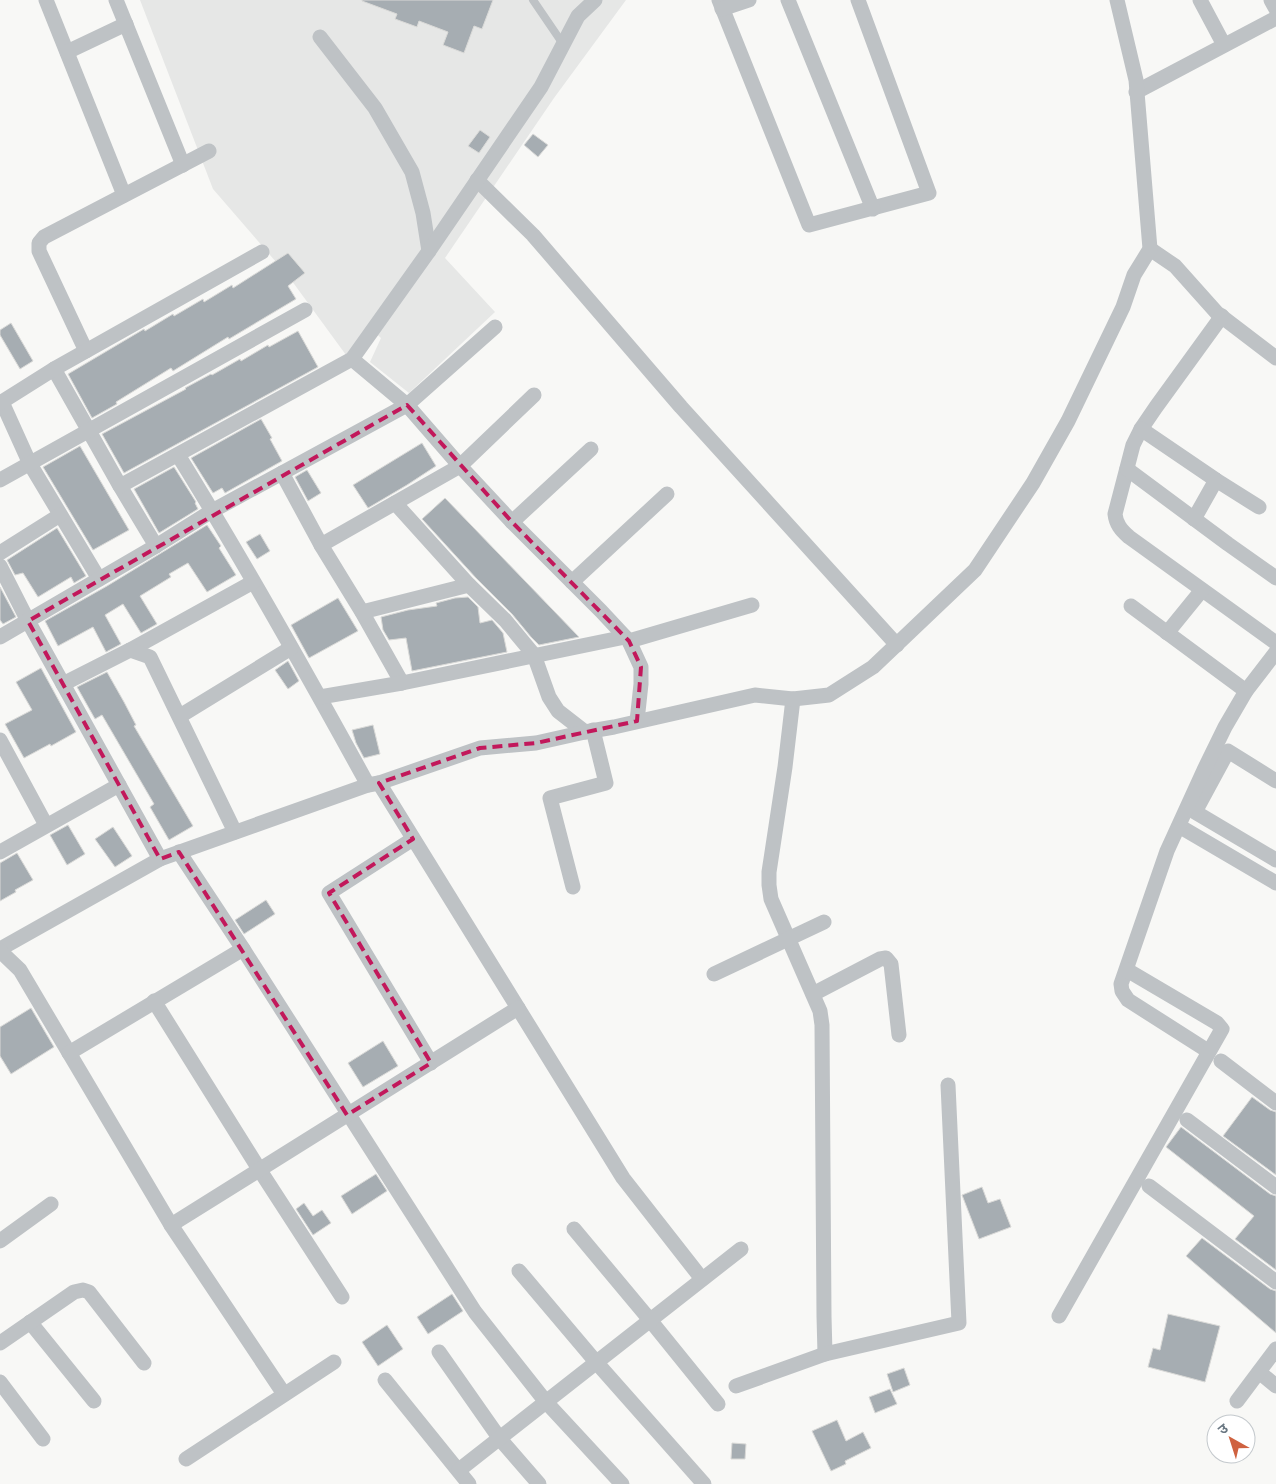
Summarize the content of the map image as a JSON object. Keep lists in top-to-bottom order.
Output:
{
  "north": "top left"
}
